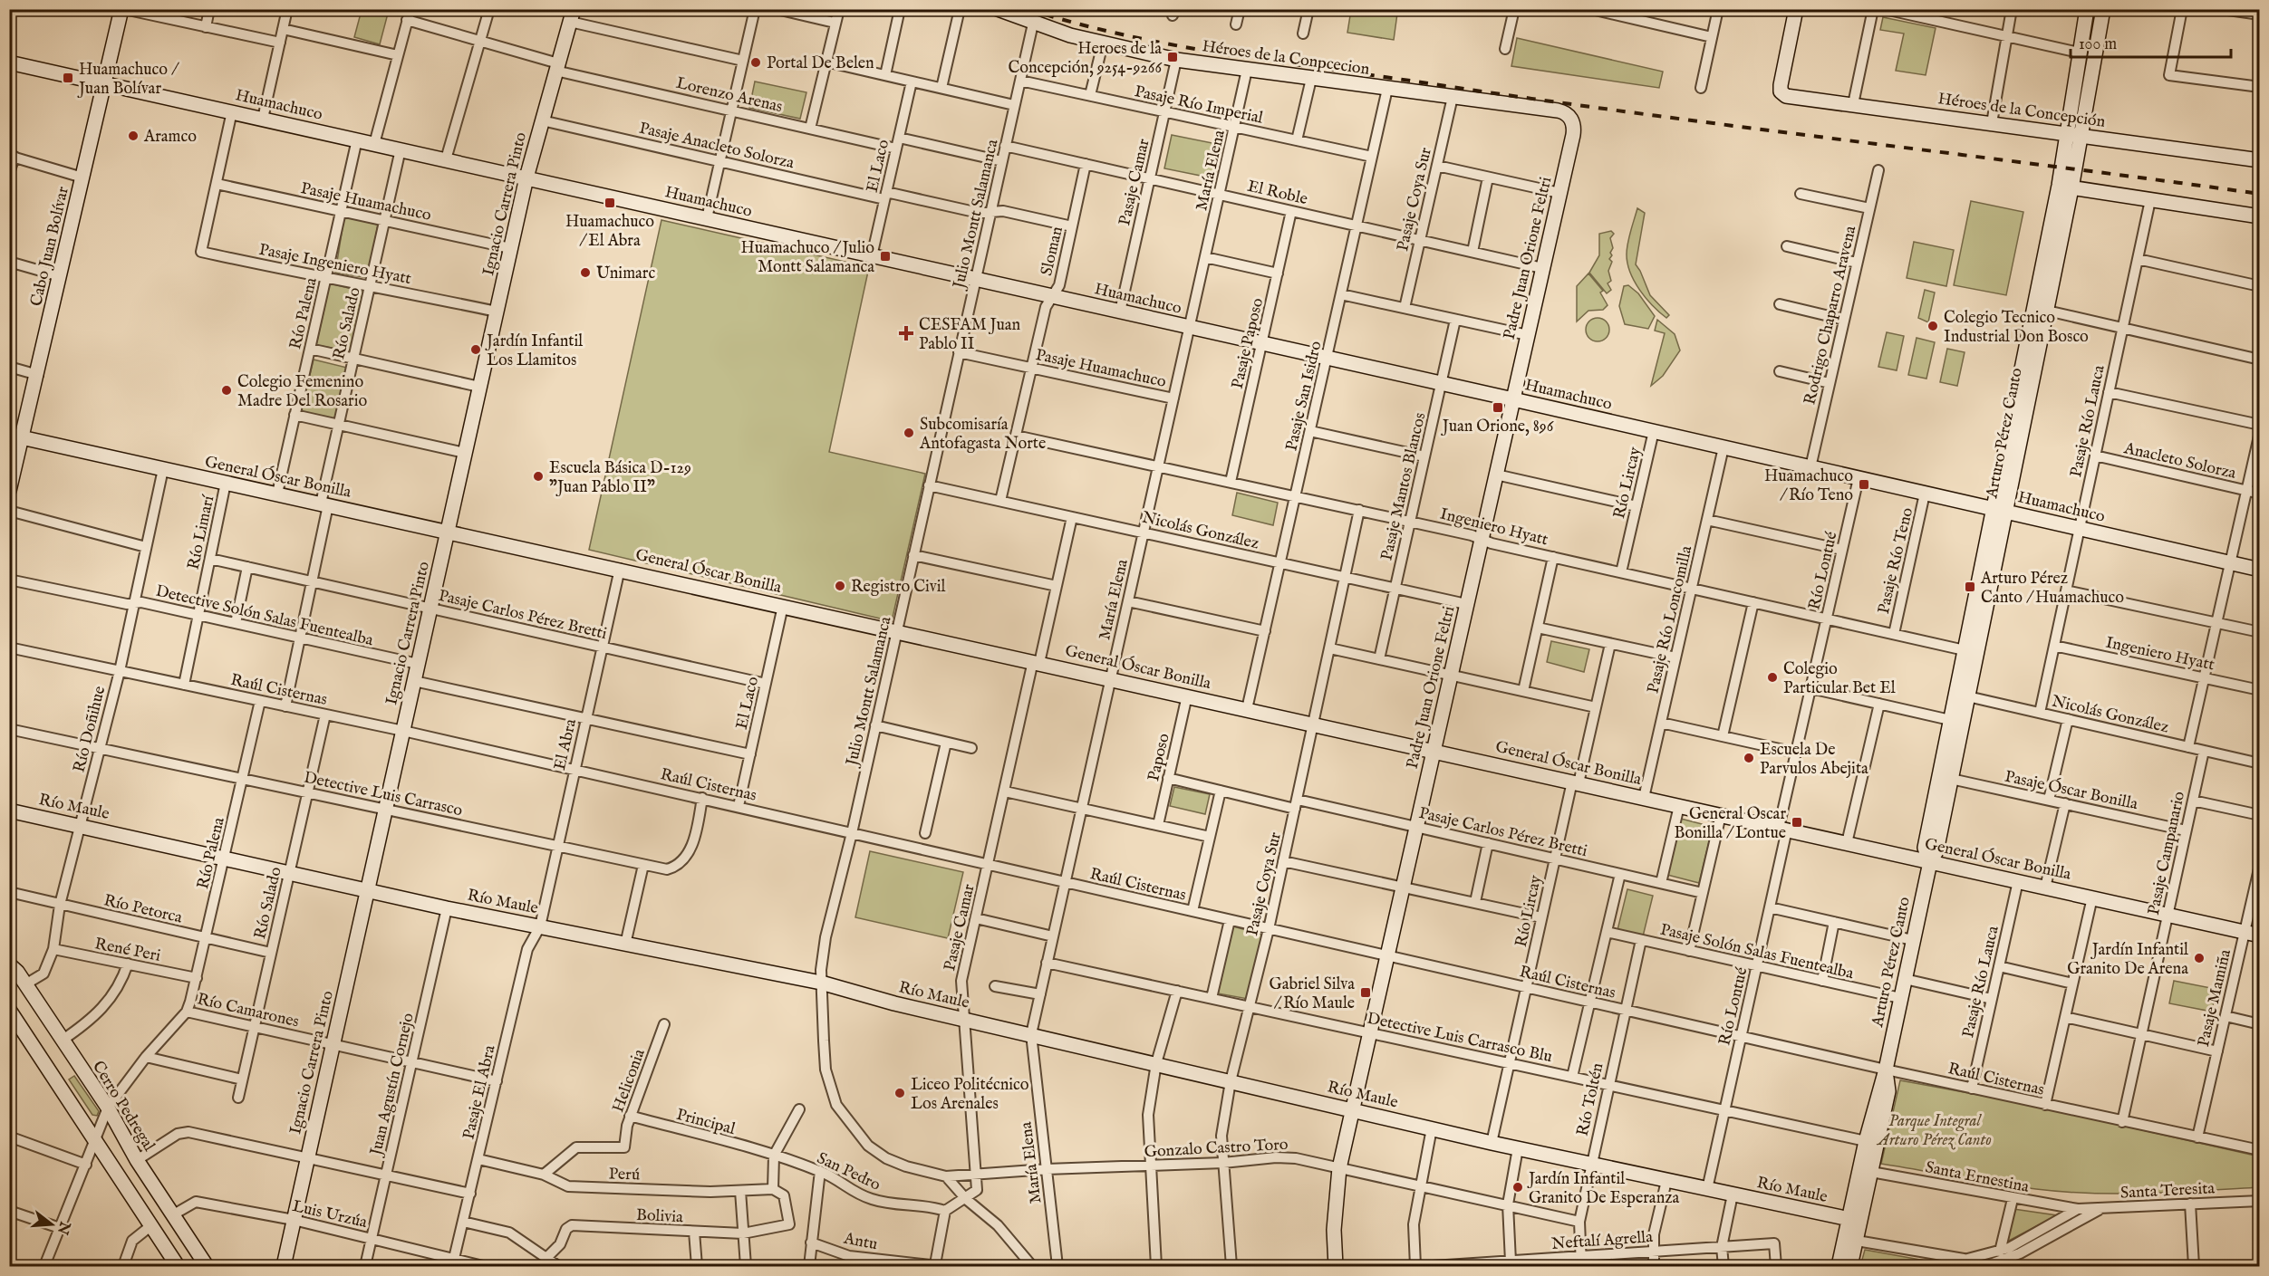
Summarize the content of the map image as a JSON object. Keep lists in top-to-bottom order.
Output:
{
  "streets": {
    "street": [
      "Héroes de la Conpcecion",
      "Lorenzo Arenas",
      "Huamachuco",
      "Pasaje Río Imperial",
      "Héroes de la Concepción",
      "Pasaje Anacleto Solorza",
      "El Laco",
      "María Elena",
      "Pasaje Camar",
      "El Roble",
      "Pasaje Coya Sur",
      "Pasaje Huamachuco",
      "Ignacio Carrera Pinto",
      "Julio Montt Salamanca",
      "Cabo Juan Bolívar",
      "Sloman",
      "Padre Juan Orione Feltri",
      "Pasaje Ingeniero Hyatt",
      "Río Palena",
      "Rodrigo Chaparro Aravena",
      "Río Salado",
      "Pasaje Paposo",
      "Pasaje San Isidro",
      "Pasaje Río Lauca",
      "Arturo Pérez Canto",
      "Anacleto Solorza",
      "General Óscar Bonilla",
      "Río Lircay",
      "Pasaje Mantos Blancos",
      "Ingeniero Hyatt",
      "Nicolás González",
      "Río Limarí",
      "Pasaje Río Teno",
      "Río Lontué",
      "Pasaje Carlos Pérez Bretti",
      "Detective Solón Salas Fuentealba",
      "Pasaje Río Loncomilla",
      "Raúl Cisternas",
      "Río Doñihue",
      "El Abra",
      "Paposo",
      "Pasaje Óscar Bonilla",
      "Detective Luis Carrasco",
      "Río Maule",
      "Pasaje Campanario",
      "Río Petorca",
      "René Peri",
      "Pasaje Solón Salas Fuentealba",
      "Pasaje Mamiña",
      "Río Camarones",
      "Detective Luis Carrasco Blu",
      "Heliconia",
      "Juan Agustín Cornejo",
      "Pasaje El Abra",
      "Río Toltén",
      "Cerro Pedregal",
      "Principal",
      "Gonzalo Castro Toro",
      "San Pedro",
      "Perú",
      "Santa Ernestina",
      "Santa Teresita",
      "Luis Urzúa",
      "Bolivia",
      "Neftalí Agrella",
      "Antu"
    ]
  },
  "crossings": [
    ["Héroes de la Conpcecion", "María Elena"],
    ["Héroes de la Conpcecion", "Pasaje Camar"],
    ["Héroes de la Conpcecion", "Pasaje Coya Sur"],
    ["Héroes de la Conpcecion", "Julio Montt Salamanca"],
    ["Héroes de la Conpcecion", "Padre Juan Orione Feltri"],
    ["Héroes de la Conpcecion", "Pasaje San Isidro"],
    ["Lorenzo Arenas", "El Laco"],
    ["Lorenzo Arenas", "Ignacio Carrera Pinto"],
    ["Lorenzo Arenas", "Julio Montt Salamanca"],
    ["Huamachuco", "El Laco"],
    ["Huamachuco", "María Elena"],
    ["Huamachuco", "Pasaje Camar"],
    ["Huamachuco", "Ignacio Carrera Pinto"],
    ["Huamachuco", "Julio Montt Salamanca"],
    ["Huamachuco", "Cabo Juan Bolívar"],
    ["Huamachuco", "Sloman"],
    ["Huamachuco", "Padre Juan Orione Feltri"],
    ["Huamachuco", "Río Palena"],
    ["Huamachuco", "Rodrigo Chaparro Aravena"],
    ["Huamachuco", "Río Salado"],
    ["Huamachuco", "Pasaje Paposo"],
    ["Huamachuco", "Pasaje San Isidro"],
    ["Huamachuco", "Pasaje Río Lauca"],
    ["Huamachuco", "Arturo Pérez Canto"],
    ["Huamachuco", "Río Lircay"],
    ["Huamachuco", "Pasaje Mantos Blancos"],
    ["Huamachuco", "Pasaje Río Teno"],
    ["Huamachuco", "Río Lontué"],
    ["Huamachuco", "Pasaje Río Loncomilla"],
    ["Pasaje Río Imperial", "María Elena"],
    ["Pasaje Río Imperial", "Pasaje Camar"],
    ["Pasaje Río Imperial", "Julio Montt Salamanca"],
    ["Pasaje Río Imperial", "Pasaje San Isidro"],
    ["Héroes de la Concepción", "Arturo Pérez Canto"],
    ["Pasaje Anacleto Solorza", "El Laco"],
    ["Pasaje Anacleto Solorza", "Ignacio Carrera Pinto"],
    ["Pasaje Anacleto Solorza", "Julio Montt Salamanca"],
    ["Pasaje Anacleto Solorza", "Sloman"],
    ["El Laco", "General Óscar Bonilla"],
    ["El Laco", "Pasaje Carlos Pérez Bretti"],
    ["El Laco", "Raúl Cisternas"],
    ["María Elena", "El Roble"],
    ["María Elena", "Pasaje Huamachuco"],
    ["María Elena", "General Óscar Bonilla"],
    ["María Elena", "Ingeniero Hyatt"],
    ["María Elena", "Nicolás González"],
    ["María Elena", "Raúl Cisternas"],
    ["María Elena", "Río Maule"],
    ["María Elena", "Detective Luis Carrasco Blu"],
    ["María Elena", "Gonzalo Castro Toro"],
    ["Pasaje Camar", "El Roble"],
    ["Pasaje Camar", "General Óscar Bonilla"],
    ["Pasaje Camar", "Nicolás González"],
    ["Pasaje Camar", "Raúl Cisternas"],
    ["Pasaje Camar", "Río Maule"],
    ["Pasaje Camar", "Gonzalo Castro Toro"],
    ["El Roble", "Pasaje Coya Sur"],
    ["El Roble", "Julio Montt Salamanca"],
    ["El Roble", "Sloman"],
    ["El Roble", "Padre Juan Orione Feltri"],
    ["El Roble", "Pasaje Paposo"],
    ["El Roble", "Pasaje San Isidro"],
    ["Pasaje Coya Sur", "General Óscar Bonilla"],
    ["Pasaje Coya Sur", "Ingeniero Hyatt"],
    ["Pasaje Coya Sur", "Nicolás González"],
    ["Pasaje Coya Sur", "Pasaje Carlos Pérez Bretti"],
    ["Pasaje Coya Sur", "Raúl Cisternas"],
    ["Pasaje Coya Sur", "Río Maule"],
    ["Pasaje Coya Sur", "Detective Luis Carrasco Blu"],
    ["Pasaje Coya Sur", "Gonzalo Castro Toro"],
    ["Pasaje Huamachuco", "Ignacio Carrera Pinto"],
    ["Pasaje Huamachuco", "Julio Montt Salamanca"],
    ["Pasaje Huamachuco", "Sloman"],
    ["Pasaje Huamachuco", "Pasaje Ingeniero Hyatt"],
    ["Pasaje Huamachuco", "Río Palena"],
    ["Pasaje Huamachuco", "Río Salado"],
    ["Ignacio Carrera Pinto", "Pasaje Ingeniero Hyatt"],
    ["Ignacio Carrera Pinto", "General Óscar Bonilla"],
    ["Ignacio Carrera Pinto", "Pasaje Carlos Pérez Bretti"],
    ["Ignacio Carrera Pinto", "Detective Solón Salas Fuentealba"],
    ["Ignacio Carrera Pinto", "Raúl Cisternas"],
    ["Ignacio Carrera Pinto", "Detective Luis Carrasco"],
    ["Ignacio Carrera Pinto", "Río Maule"],
    ["Ignacio Carrera Pinto", "Río Camarones"],
    ["Ignacio Carrera Pinto", "Luis Urzúa"],
    ["Julio Montt Salamanca", "General Óscar Bonilla"],
    ["Julio Montt Salamanca", "Nicolás González"],
    ["Julio Montt Salamanca", "Raúl Cisternas"],
    ["Julio Montt Salamanca", "Río Maule"],
    ["Julio Montt Salamanca", "Gonzalo Castro Toro"],
    ["Cabo Juan Bolívar", "General Óscar Bonilla"],
    ["Sloman", "Ingeniero Hyatt"],
    ["Sloman", "Nicolás González"],
    ["Padre Juan Orione Feltri", "General Óscar Bonilla"],
    ["Padre Juan Orione Feltri", "Ingeniero Hyatt"],
    ["Padre Juan Orione Feltri", "Nicolás González"],
    ["Padre Juan Orione Feltri", "Pasaje Carlos Pérez Bretti"],
    ["Padre Juan Orione Feltri", "Raúl Cisternas"],
    ["Padre Juan Orione Feltri", "Río Maule"],
    ["Padre Juan Orione Feltri", "Detective Luis Carrasco Blu"],
    ["Padre Juan Orione Feltri", "Gonzalo Castro Toro"],
    ["Pasaje Ingeniero Hyatt", "Río Palena"],
    ["Pasaje Ingeniero Hyatt", "Río Salado"],
    ["Río Palena", "General Óscar Bonilla"],
    ["Río Palena", "Raúl Cisternas"],
    ["Río Palena", "Detective Luis Carrasco"],
    ["Río Palena", "Río Maule"],
    ["Río Palena", "Río Petorca"],
    ["Río Palena", "René Peri"],
    ["Río Palena", "Río Camarones"],
    ["Río Salado", "General Óscar Bonilla"],
    ["Río Salado", "Raúl Cisternas"],
    ["Río Salado", "Detective Luis Carrasco"],
    ["Río Salado", "Río Maule"],
    ["Río Salado", "Río Petorca"],
    ["Río Salado", "Río Camarones"],
    ["Pasaje Paposo", "Ingeniero Hyatt"],
    ["Pasaje San Isidro", "General Óscar Bonilla"],
    ["Pasaje San Isidro", "Ingeniero Hyatt"],
    ["Pasaje San Isidro", "Nicolás González"],
    ["Pasaje Río Lauca", "Anacleto Solorza"],
    ["Pasaje Río Lauca", "General Óscar Bonilla"],
    ["Pasaje Río Lauca", "Ingeniero Hyatt"],
    ["Pasaje Río Lauca", "Nicolás González"],
    ["Pasaje Río Lauca", "Raúl Cisternas"],
    ["Arturo Pérez Canto", "General Óscar Bonilla"],
    ["Arturo Pérez Canto", "Ingeniero Hyatt"],
    ["Arturo Pérez Canto", "Nicolás González"],
    ["Arturo Pérez Canto", "Raúl Cisternas"],
    ["Arturo Pérez Canto", "Pasaje Óscar Bonilla"],
    ["Arturo Pérez Canto", "Río Maule"],
    ["Arturo Pérez Canto", "Pasaje Solón Salas Fuentealba"],
    ["Arturo Pérez Canto", "Detective Luis Carrasco Blu"],
    ["Arturo Pérez Canto", "Santa Ernestina"],
    ["General Óscar Bonilla", "Río Lircay"],
    ["General Óscar Bonilla", "Río Limarí"],
    ["General Óscar Bonilla", "Río Lontué"],
    ["General Óscar Bonilla", "Pasaje Río Loncomilla"],
    ["General Óscar Bonilla", "Río Doñihue"],
    ["General Óscar Bonilla", "El Abra"],
    ["General Óscar Bonilla", "Paposo"],
    ["General Óscar Bonilla", "Pasaje Campanario"],
    ["General Óscar Bonilla", "Pasaje Mamiña"],
    ["Río Lircay", "Ingeniero Hyatt"],
    ["Río Lircay", "Pasaje Carlos Pérez Bretti"],
    ["Río Lircay", "Raúl Cisternas"],
    ["Río Lircay", "Río Maule"],
    ["Río Lircay", "Detective Luis Carrasco Blu"],
    ["Pasaje Mantos Blancos", "Ingeniero Hyatt"],
    ["Pasaje Mantos Blancos", "Nicolás González"],
    ["Ingeniero Hyatt", "Pasaje Río Teno"],
    ["Ingeniero Hyatt", "Río Lontué"],
    ["Ingeniero Hyatt", "Pasaje Río Loncomilla"],
    ["Nicolás González", "Pasaje Campanario"],
    ["Río Limarí", "Pasaje Carlos Pérez Bretti"],
    ["Río Limarí", "Detective Solón Salas Fuentealba"],
    ["Río Limarí", "Raúl Cisternas"],
    ["Río Lontué", "Raúl Cisternas"],
    ["Río Lontué", "Río Maule"],
    ["Río Lontué", "Pasaje Solón Salas Fuentealba"],
    ["Río Lontué", "Detective Luis Carrasco Blu"],
    ["Pasaje Carlos Pérez Bretti", "El Abra"],
    ["Pasaje Carlos Pérez Bretti", "Paposo"],
    ["Detective Solón Salas Fuentealba", "Río Doñihue"],
    ["Raúl Cisternas", "Río Doñihue"],
    ["Raúl Cisternas", "El Abra"],
    ["Raúl Cisternas", "Detective Luis Carrasco"],
    ["Raúl Cisternas", "Pasaje Campanario"],
    ["Raúl Cisternas", "Pasaje Mamiña"],
    ["Raúl Cisternas", "Río Toltén"],
    ["Río Doñihue", "Detective Luis Carrasco"],
    ["Río Doñihue", "Río Maule"],
    ["Río Doñihue", "Río Petorca"],
    ["Río Doñihue", "René Peri"],
    ["Río Doñihue", "Cerro Pedregal"],
    ["El Abra", "Detective Luis Carrasco"],
    ["El Abra", "Río Maule"],
    ["El Abra", "Pasaje El Abra"],
    ["Pasaje Óscar Bonilla", "Pasaje Campanario"],
    ["Río Maule", "Juan Agustín Cornejo"],
    ["Río Maule", "Pasaje El Abra"],
    ["Río Maule", "Río Toltén"],
    ["Pasaje Solón Salas Fuentealba", "Río Toltén"],
    ["Río Camarones", "Juan Agustín Cornejo"],
    ["Río Camarones", "Pasaje El Abra"],
    ["Río Camarones", "Cerro Pedregal"],
    ["Detective Luis Carrasco Blu", "Río Toltén"],
    ["Heliconia", "Principal"],
    ["Heliconia", "Perú"],
    ["Juan Agustín Cornejo", "Luis Urzúa"],
    ["Pasaje El Abra", "Perú"],
    ["Pasaje El Abra", "Luis Urzúa"],
    ["Río Toltén", "Gonzalo Castro Toro"],
    ["Río Toltén", "Neftalí Agrella"],
    ["Cerro Pedregal", "Luis Urzúa"],
    ["Principal", "San Pedro"],
    ["Perú", "Bolivia"],
    ["Santa Ernestina", "Santa Teresita"]
  ],
  "parks": ["Parque Integral Arturo Pérez Canto"],
  "places": {
    "transit": [
      "Heroes de la Concepción, 9254-9266",
      "Huamachuco / Juan Bolívar",
      "Huamachuco / El Abra",
      "Huamachuco / Julio Montt Salamanca",
      "Juan Orione, 896",
      "Huamachuco / Río Teno",
      "Arturo Pérez Canto / Huamachuco",
      "General Oscar Bonilla / Lontue",
      "Gabriel Silva / Río Maule"
    ],
    "other": [
      "Portal De Belen",
      "Aramco",
      "Unimarc",
      "Colegio Tecnico Industrial Don Bosco",
      "Jardín Infantil Los Llamitos",
      "Colegio Femenino Madre Del Rosario",
      "Subcomisaría Antofagasta Norte",
      "Escuela Básica D-129 \"Juan Pablo II\"",
      "Registro Civil",
      "Colegio Particular Bet El",
      "Escuela De Parvulos Abejita",
      "Jardín Infantil Granito De Arena",
      "Liceo Politécnico Los Arenales",
      "Jardín Infantil Granito De Esperanza"
    ],
    "health": ["CESFAM Juan Pablo II"]
  },
  "scale_bar": "100 m",
  "north": "right"
}
